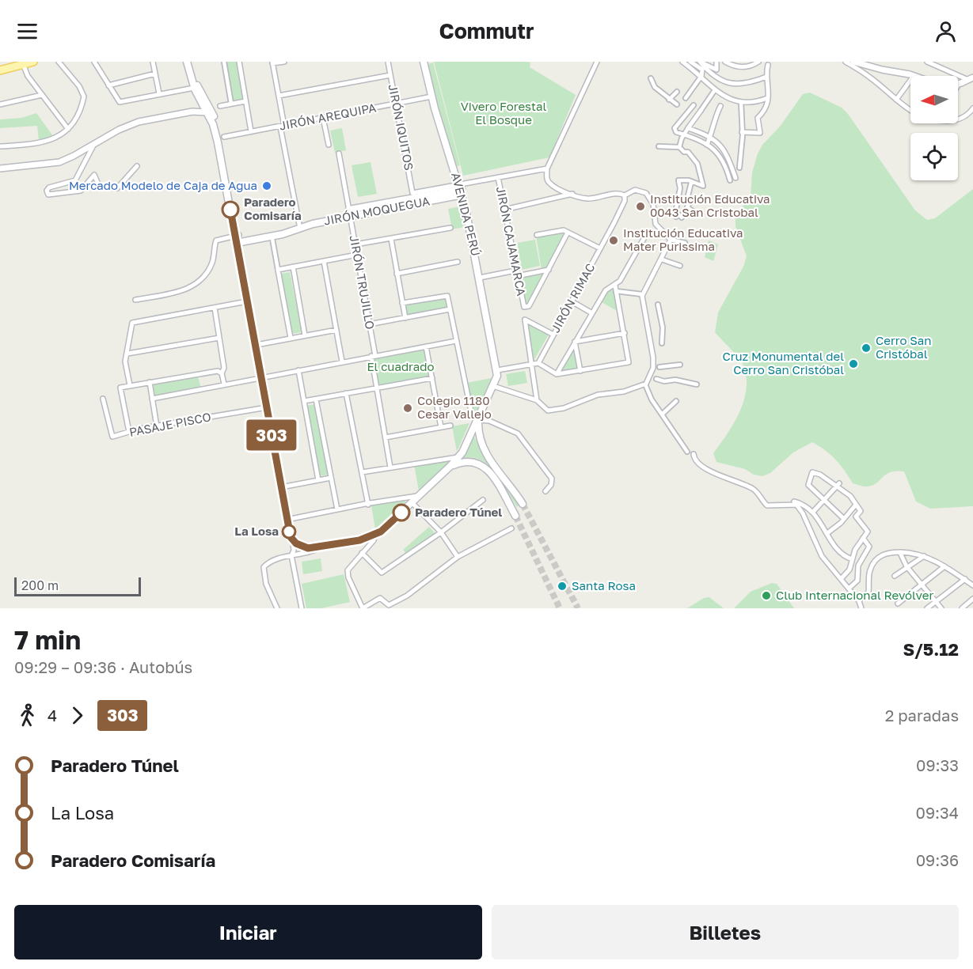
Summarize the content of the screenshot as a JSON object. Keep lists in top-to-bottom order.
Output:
{
  "streets": {
    "main road": ["JIRÓN MOQUEGUA", "AVENIDA PERÚ"],
    "street": [
      "JIRÓN AREQUIPA",
      "JIRÓN IQUITOS",
      "JIRÓN CAJAMARCA",
      "JIRÓN TRUJILLO",
      "JIRÓN RIMAC",
      "PASAJE PISCO"
    ]
  },
  "crossings": [
    ["JIRÓN AREQUIPA", "JIRÓN IQUITOS"],
    ["JIRÓN AREQUIPA", "AVENIDA PERÚ"],
    ["JIRÓN IQUITOS", "JIRÓN MOQUEGUA"],
    ["JIRÓN IQUITOS", "AVENIDA PERÚ"],
    ["JIRÓN MOQUEGUA", "AVENIDA PERÚ"],
    ["JIRÓN MOQUEGUA", "JIRÓN TRUJILLO"]
  ],
  "parks": ["Vivero Forestal El Bosque", "El cuadrado"],
  "places": [
    "Mercado Modelo de Caja de Agua",
    "Institución Educativa 0043 San Cristobal",
    "Paradero Comisaría",
    "Institución Educativa Mater Purissima",
    "Cerro San Cristóbal",
    "Cruz Monumental del Cerro San Cristóbal",
    "Colegio 1180 Cesar Vallejo",
    "Paradero Túnel",
    "La Losa",
    "Santa Rosa",
    "Club Internacional Revólver"
  ],
  "lines": ["bus line 303"],
  "scale_bar": "200 m",
  "north": "left",
  "page": {
    "header": "Commutr",
    "on_map": "303",
    "scale": "200 m",
    "heading": ["7 min", "09:29 – 09:36 · Autobús", "S/5.12"],
    "legs": ["4", "303", "2 paradas"],
    "list": [
      {
        "name": "Paradero Túnel",
        "value": "09:33"
      },
      {
        "name": "La Losa",
        "value": "09:34"
      },
      {
        "name": "Paradero Comisaría",
        "value": "09:36"
      }
    ],
    "buttons": ["Iniciar", "Billetes"]
  }
}
